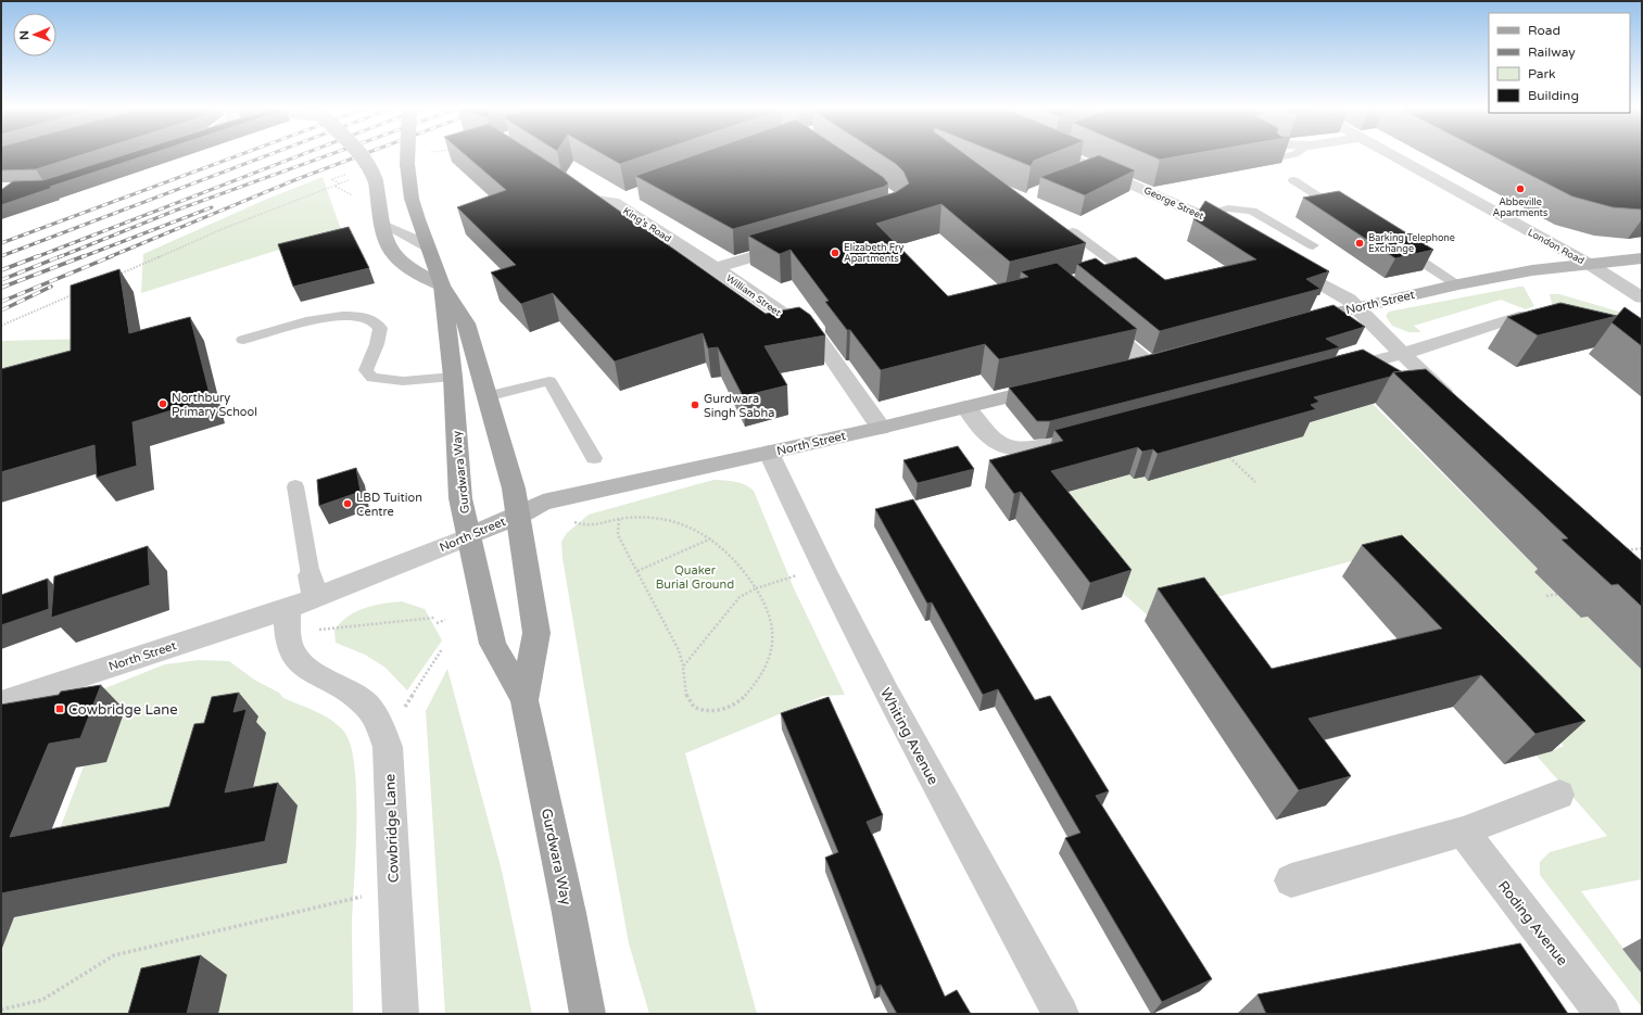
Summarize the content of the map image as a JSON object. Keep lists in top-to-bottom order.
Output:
{
  "streets": {
    "main road": ["Gurdwara Way"],
    "street": [
      "George Street",
      "King's Road",
      "London Road",
      "William Street",
      "North Street",
      "Whiting Avenue",
      "Cowbridge Lane",
      "Roding Avenue"
    ]
  },
  "crossings": [
    ["King's Road", "William Street"],
    ["London Road", "North Street"],
    ["William Street", "North Street"],
    ["North Street", "Gurdwara Way"],
    ["North Street", "Whiting Avenue"],
    ["North Street", "Cowbridge Lane"]
  ],
  "parks": ["Quaker Burial Ground"],
  "places": {
    "other": [
      "Abbeville Apartments",
      "Barking Telephone Exchange",
      "Elizabeth Fry Apartments",
      "Northbury Primary School",
      "Gurdwara Singh Sabha",
      "LBD Tuition Centre"
    ],
    "transit": ["Cowbridge Lane"]
  },
  "legend": [
    "Road",
    "Railway",
    "Park",
    "Building"
  ],
  "north": "left"
}
